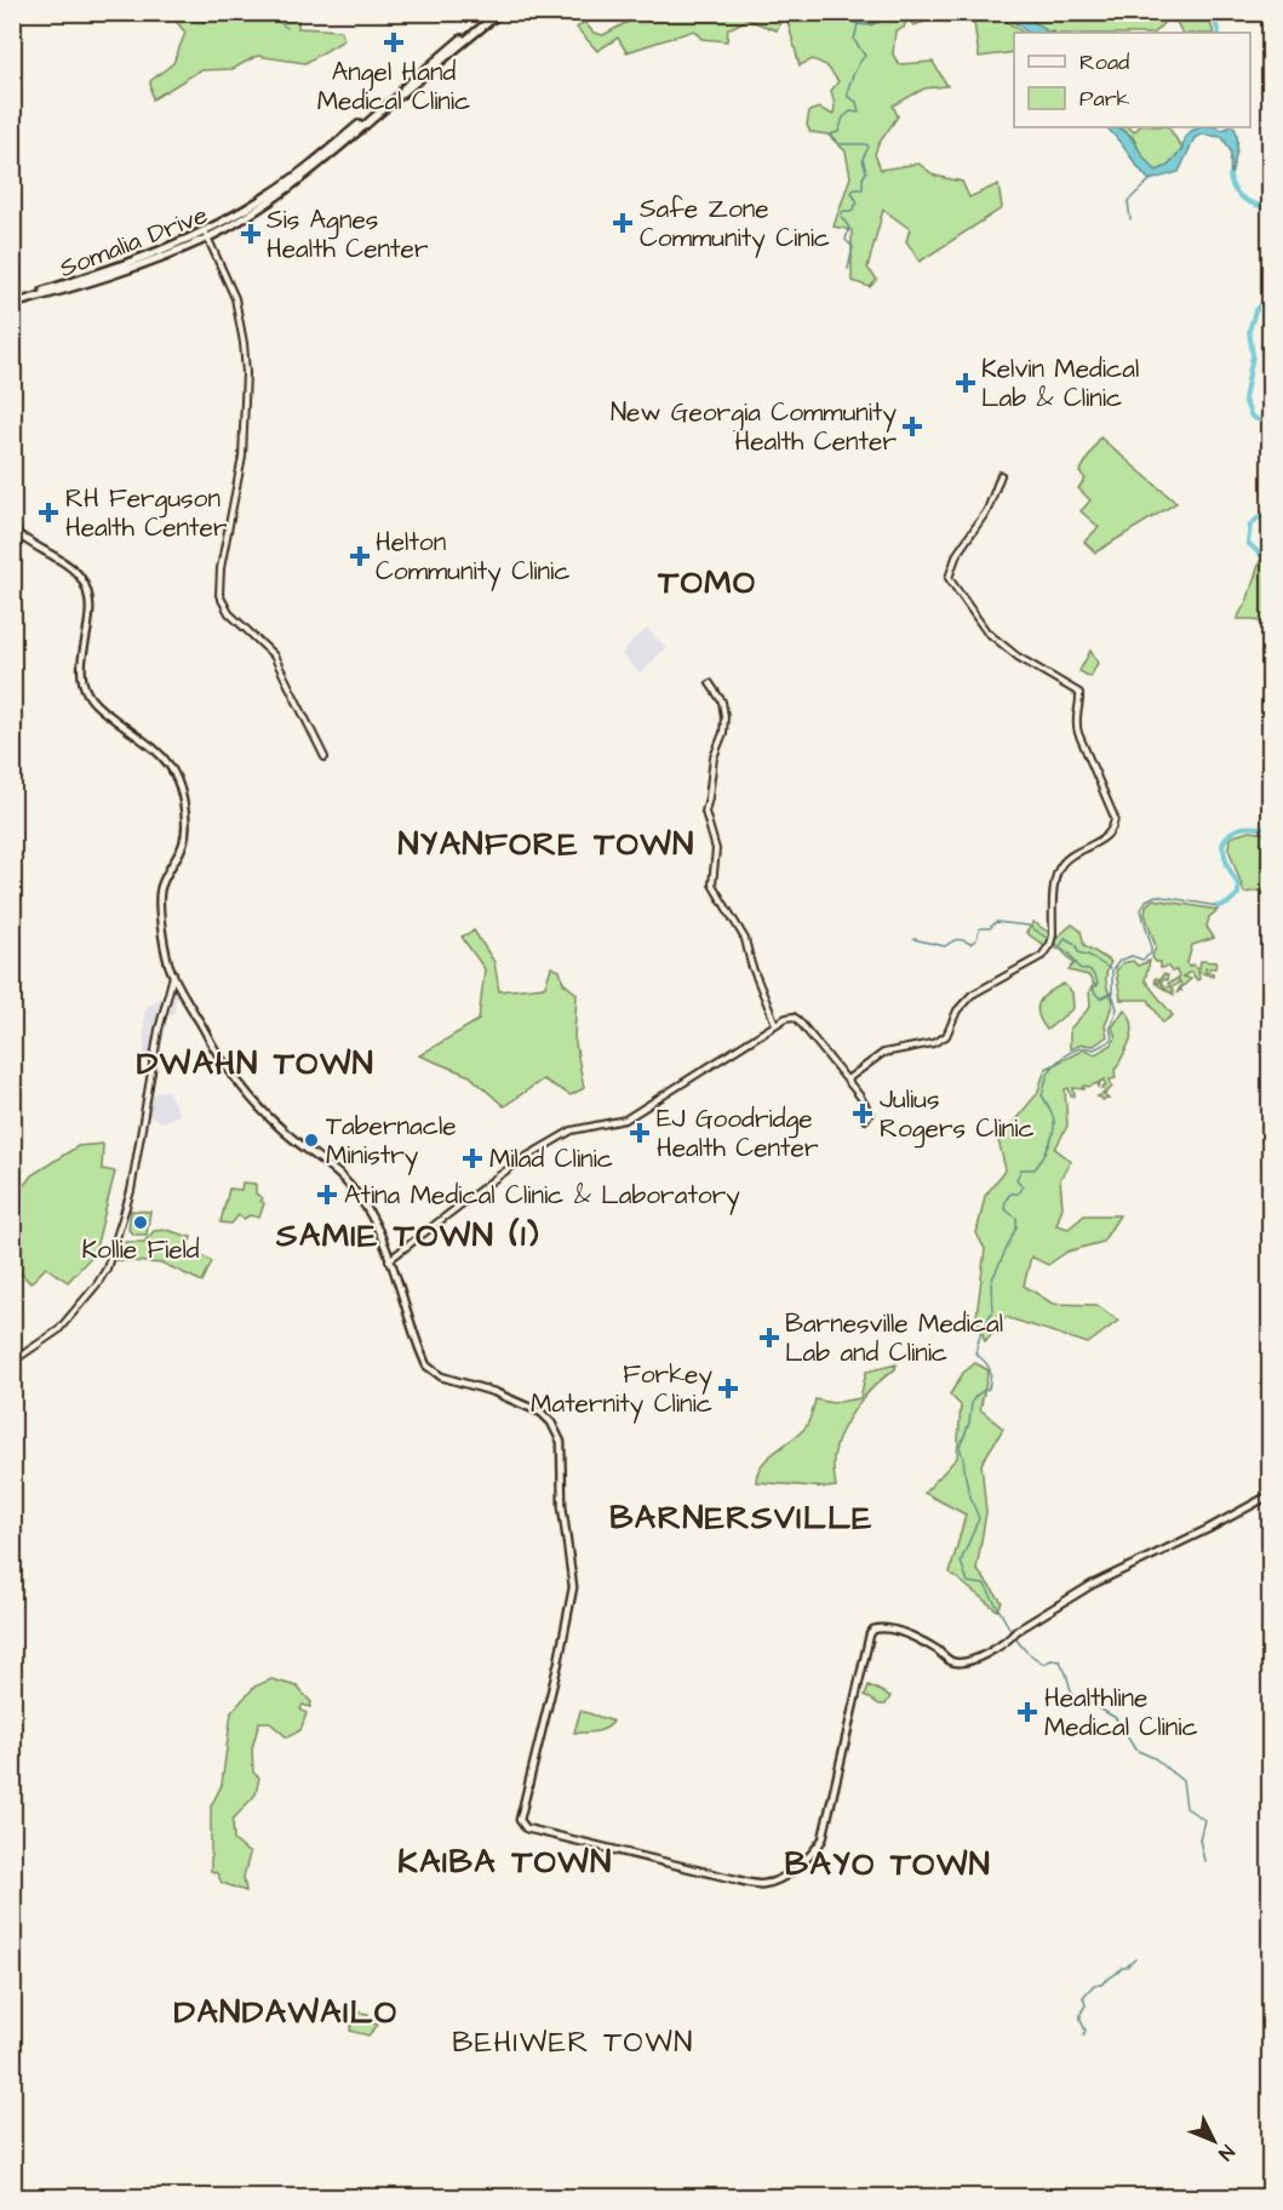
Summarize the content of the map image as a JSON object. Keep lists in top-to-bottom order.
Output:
{
  "streets": {
    "main road": ["Somalia Drive"]
  },
  "districts": [
    "TOMO",
    "NYANFORE TOWN",
    "DWAHN TOWN",
    "SAMIE TOWN (1)",
    "BARNERSVILLE",
    "KAIBA TOWN",
    "BAYO TOWN",
    "DANDAWAILO",
    "BEHIWER TOWN"
  ],
  "places": {
    "health": [
      "Angel Hand Medical Clinic",
      "Safe Zone Community Cinic",
      "Sis Agnes Health Center",
      "Kelvin Medical Lab & Clinic",
      "New Georgia Community Health Center",
      "RH Ferguson Health Center",
      "Helton Community Clinic",
      "Julius Rogers Clinic",
      "EJ Goodridge Health Center",
      "Milad Clinic",
      "Atina Medical Clinic & Laboratory",
      "Barnesville Medical Lab and Clinic",
      "Forkey Maternity Clinic",
      "Healthline Medical Clinic"
    ],
    "other": ["Tabernacle Ministry", "Kollie Field"]
  },
  "legend": ["Road", "Park"],
  "north": "bottom right"
}
